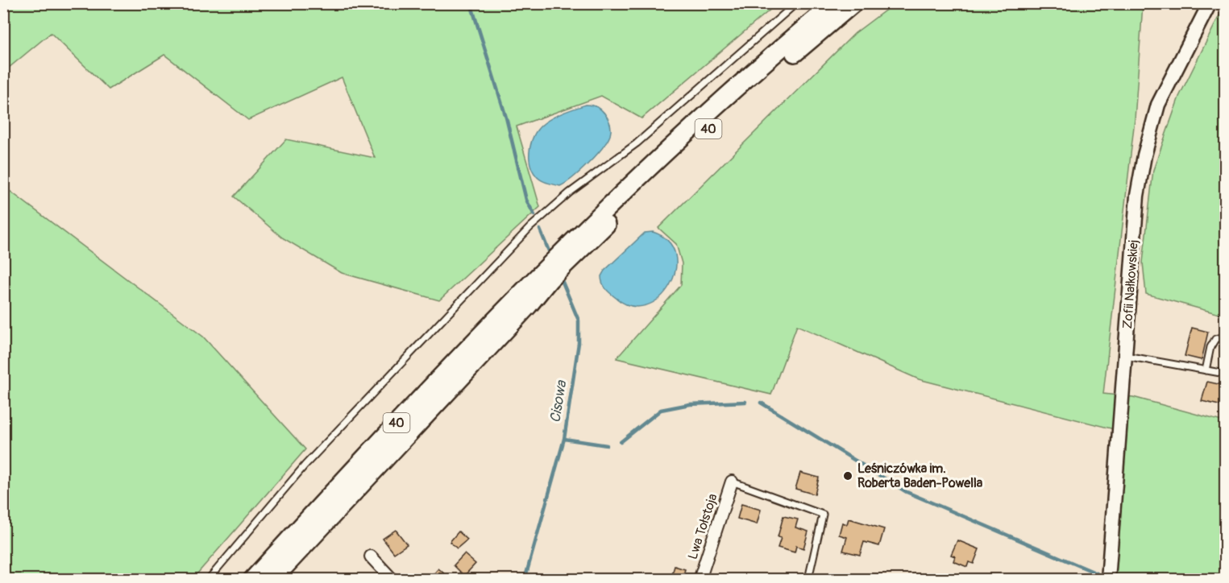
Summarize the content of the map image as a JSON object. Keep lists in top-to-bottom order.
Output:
{
  "streets": {
    "main road": ["40"],
    "street": ["Zofii Nałkowskiej", "Lwa Tołstoja"]
  },
  "water": ["Cisowa"],
  "places": ["Leśniczówka im. Roberta Baden-Powella"]
}
